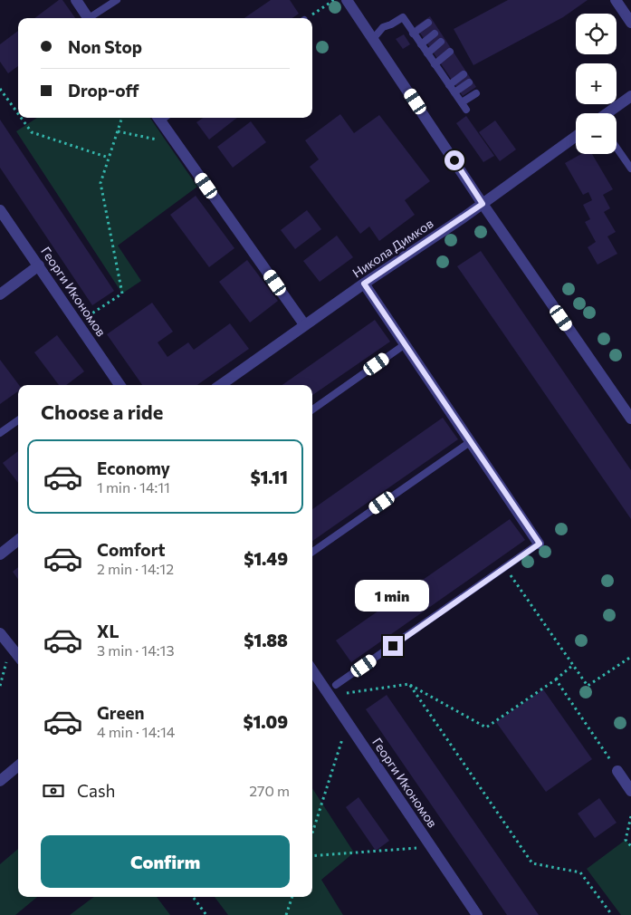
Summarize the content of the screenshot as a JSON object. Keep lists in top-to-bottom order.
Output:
{
  "streets": {
    "street": ["Никола Димков", "Георги Икономов"]
  },
  "page": {
    "map_buttons": ["+", "−"],
    "banner": ["Non Stop", "Drop-off"],
    "heading": "Choose a ride",
    "list": [
      {
        "name": "Economy",
        "note": "1 min · 14:11",
        "value": "$1.11"
      },
      {
        "name": "Comfort",
        "note": "2 min · 14:12",
        "value": "$1.49"
      },
      {
        "name": "XL",
        "note": "3 min · 14:13",
        "value": "$1.88"
      },
      {
        "name": "Green",
        "note": "4 min · 14:14",
        "value": "$1.09"
      }
    ],
    "bubble": "1 min",
    "pay": ["Cash", "270 m"],
    "buttons": "Confirm"
  }
}
